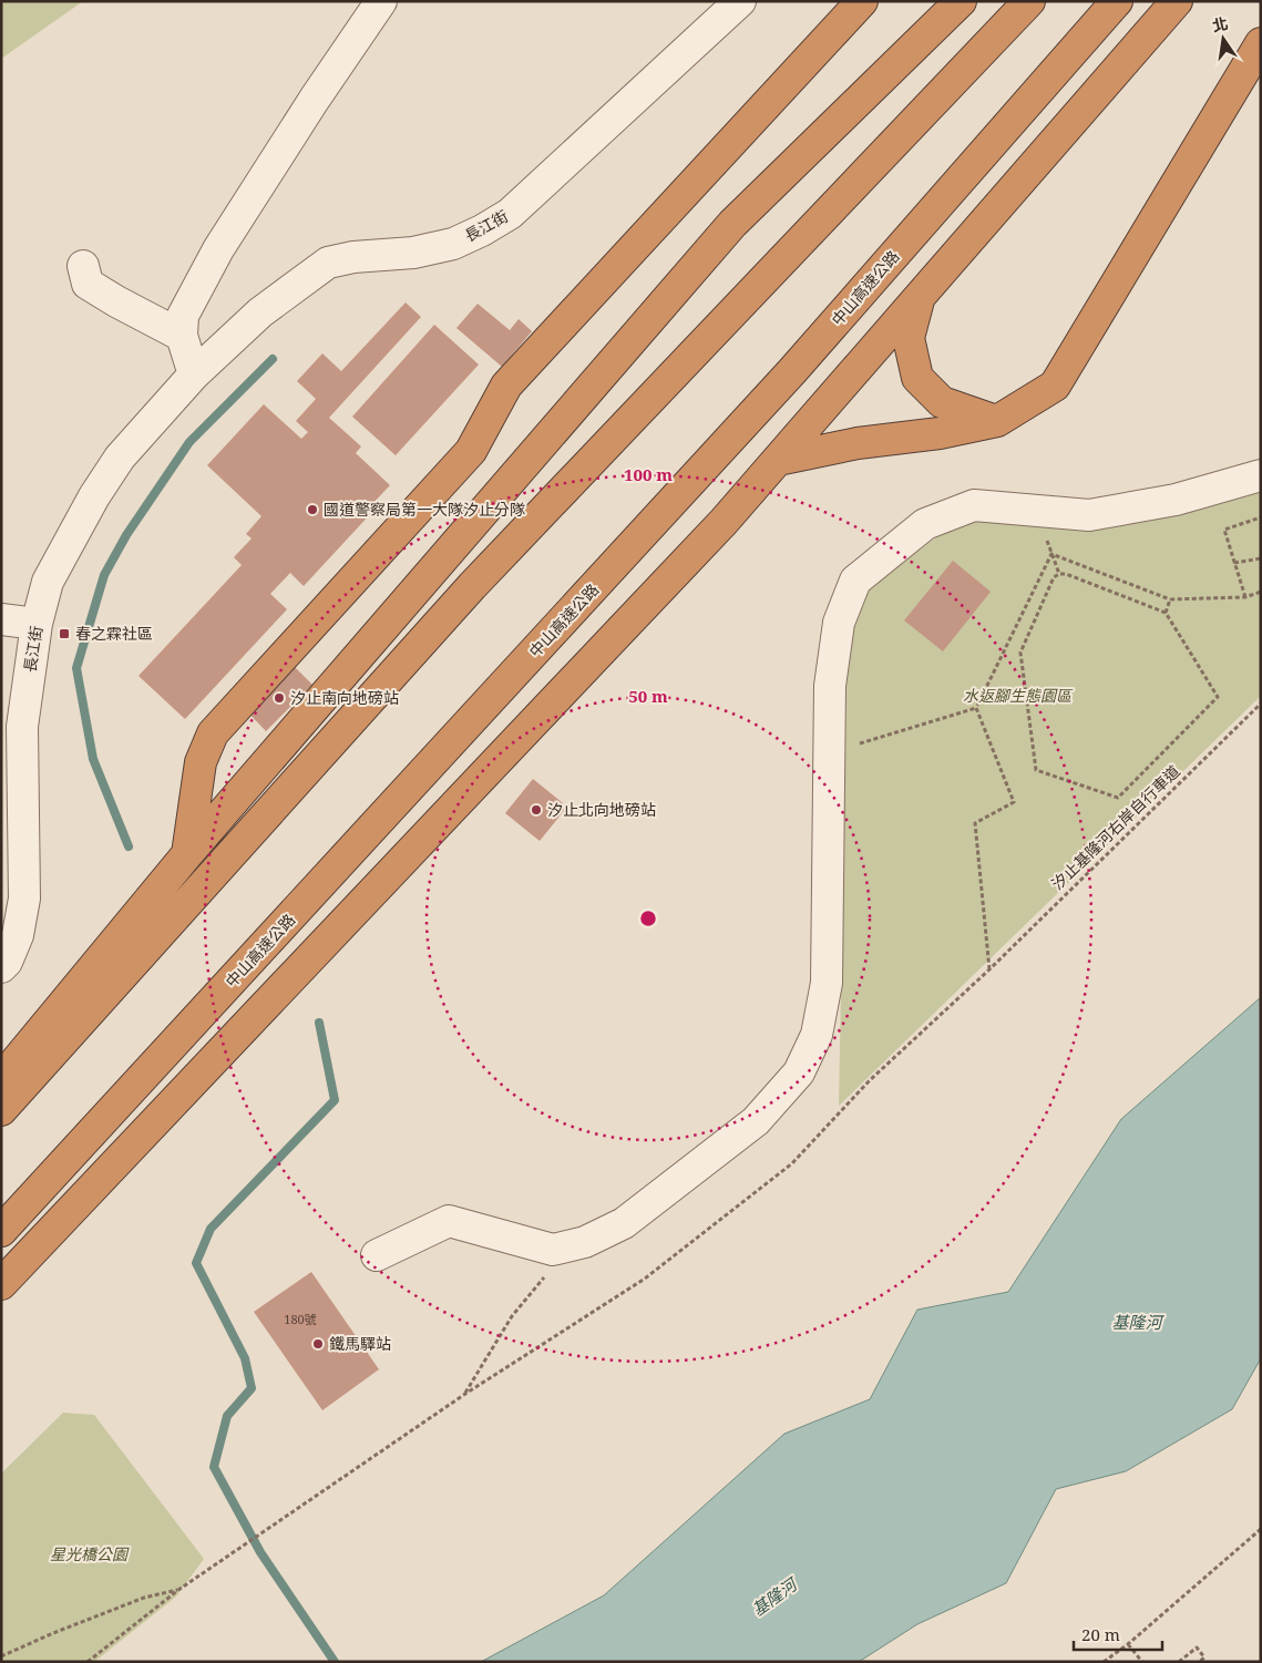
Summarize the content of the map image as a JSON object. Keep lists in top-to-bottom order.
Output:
{
  "streets": {
    "highway": ["中山高速公路"],
    "lane": ["長江街"],
    "path": ["汐止基隆河右岸自行車道"]
  },
  "water": ["基隆河"],
  "parks": ["水返腳生態園區", "星光橋公園"],
  "places": {
    "other": [
      "國道警察局第一大隊汐止分隊",
      "汐止南向地磅站",
      "汐止北向地磅站",
      "鐵馬驛站"
    ],
    "transit": ["春之霖社區"]
  },
  "house_numbers": ["180號"],
  "scale_bar": "20 m",
  "north": "top",
  "rings": ["100 m", "50 m"]
}
